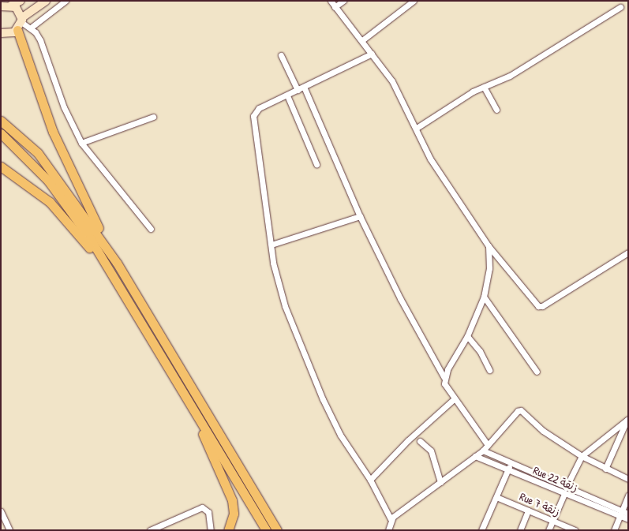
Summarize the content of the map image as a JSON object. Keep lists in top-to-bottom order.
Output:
{
  "streets": {
    "street": ["Rue 22 زنقة", "Rue 7 زنقة"]
  }
}
